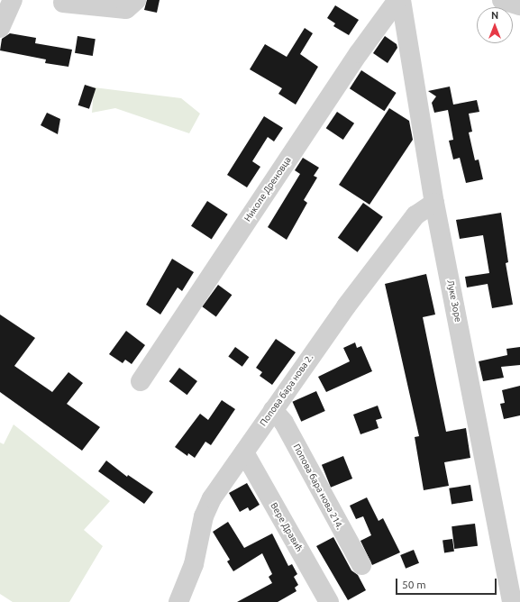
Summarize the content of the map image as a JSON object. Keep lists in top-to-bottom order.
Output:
{
  "streets": {
    "street": [
      "Николе Дреновца",
      "Луке Зоре",
      "Попова бара нова 2.",
      "Попова бара нова 214.",
      "Вере Дравић"
    ]
  },
  "crossings": [
    ["Луке Зоре", "Попова бара нова 2."],
    ["Попова бара нова 2.", "Попова бара нова 214."],
    ["Попова бара нова 2.", "Вере Дравић"]
  ],
  "scale_bar": "50 m",
  "north": "top"
}
